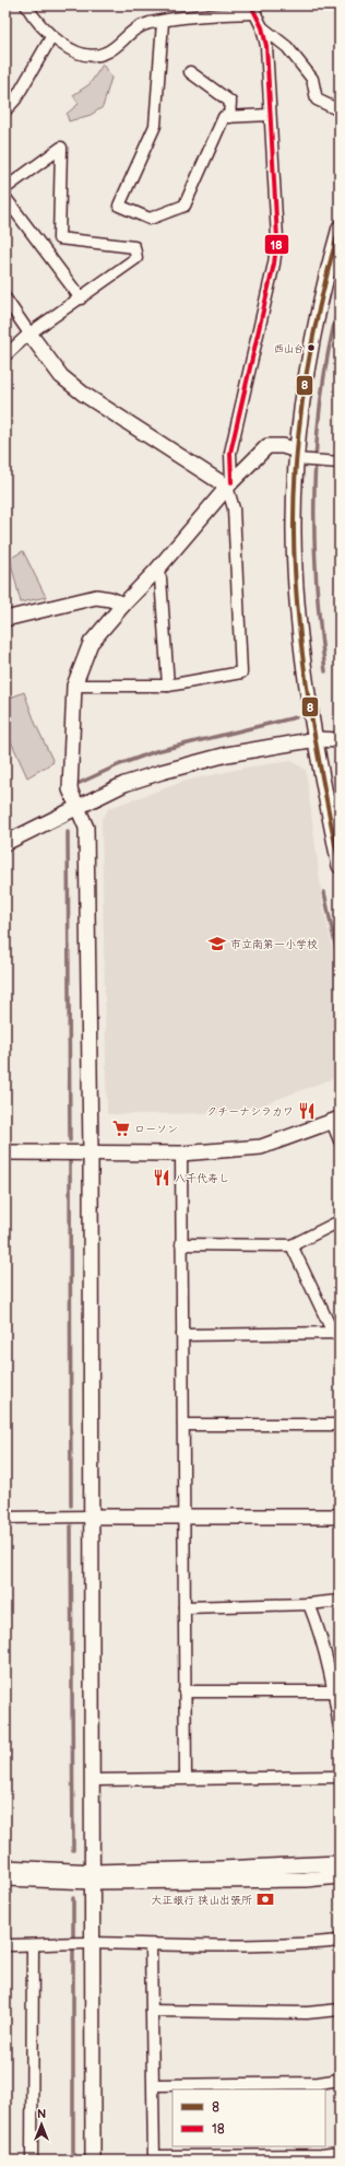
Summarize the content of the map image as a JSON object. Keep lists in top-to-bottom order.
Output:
{
  "places": {
    "other": ["西山台"],
    "school or university": ["市立南第一小学校"],
    "restaurant": ["クチーナシラカワ", "八千代寿し"],
    "supermarket": ["ローソン"],
    "bank": ["大正銀行 狭山出張所"]
  },
  "lines": ["transit line 18", "transit line 8"],
  "legend": ["8", "18"],
  "north": "top"
}
